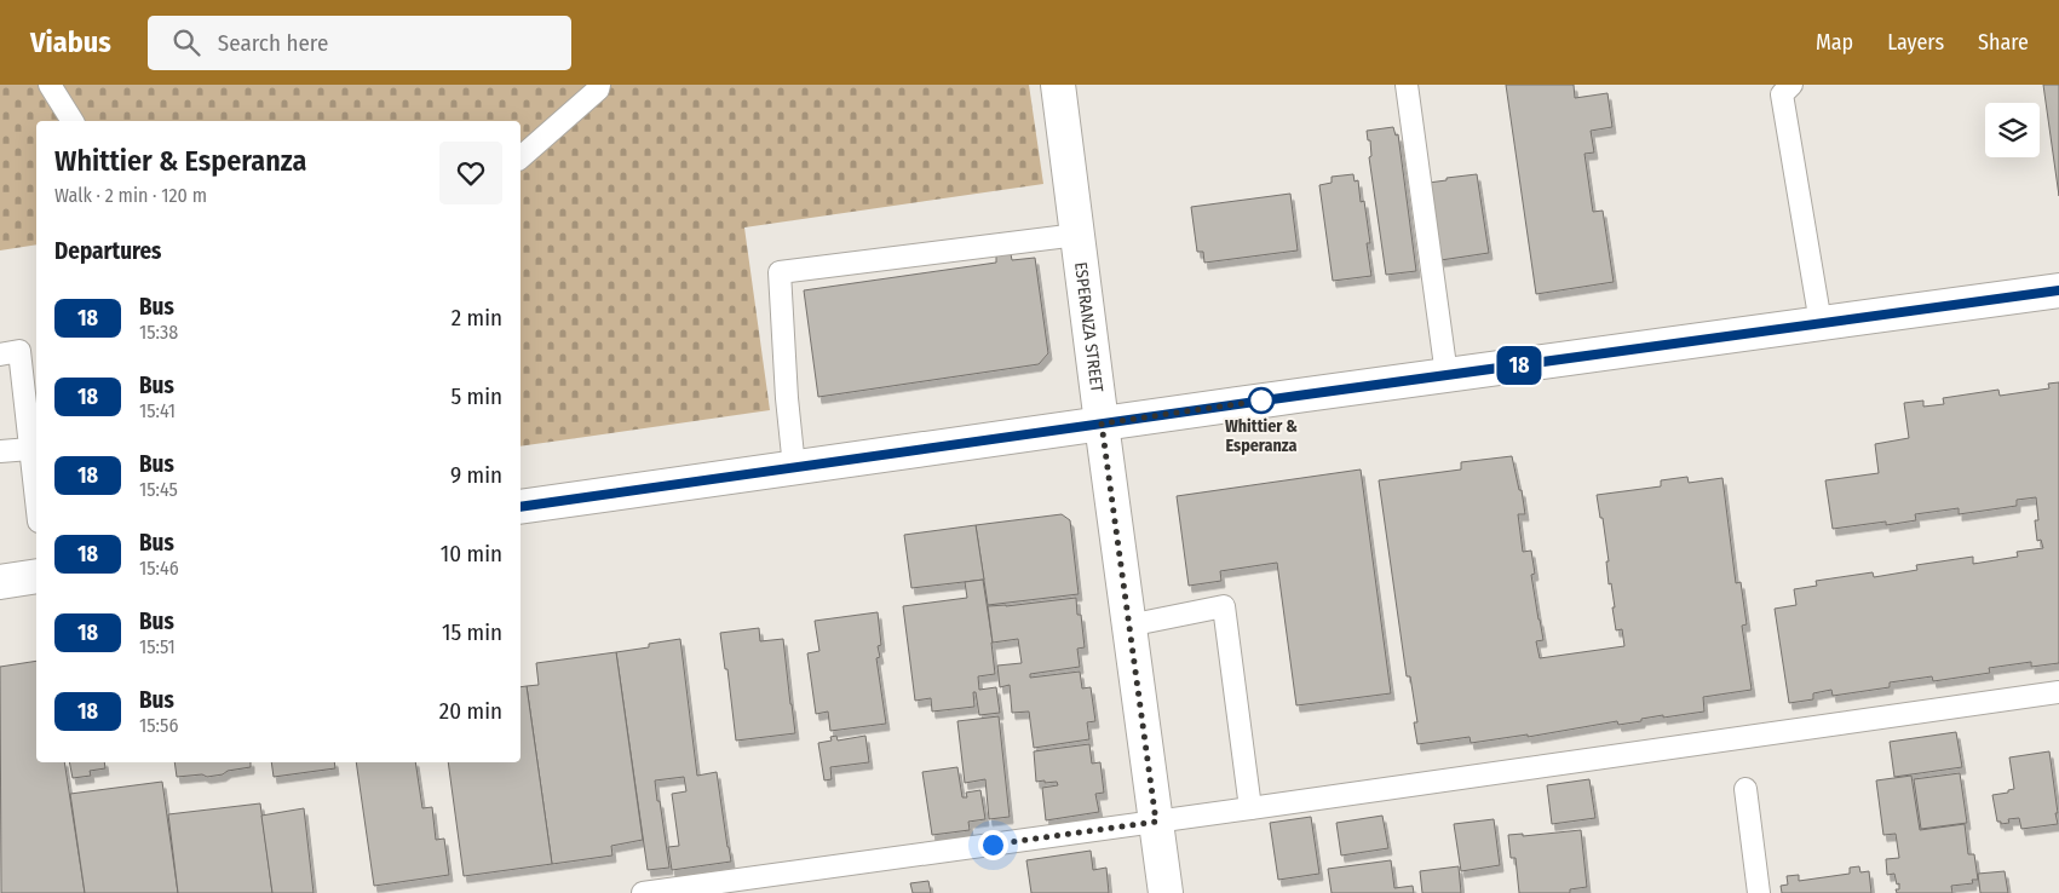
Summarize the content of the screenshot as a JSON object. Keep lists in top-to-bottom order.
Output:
{
  "streets": {
    "main road": ["ESPERANZA STREET"]
  },
  "places": ["Whittier & Esperanza"],
  "lines": ["bus line 18"],
  "page": {
    "header": "Viabus",
    "search": "Search here",
    "nav": ["Map", "Layers", "Share"],
    "on_map": "18",
    "heading": [
      ["Whittier & Esperanza", "Walk · 2 min · 120 m"],
      "Departures"
    ],
    "list": [
      {
        "mark": "18",
        "name": "Bus",
        "note": "15:38",
        "value": "2 min"
      },
      {
        "mark": "18",
        "name": "Bus",
        "note": "15:41",
        "value": "5 min"
      },
      {
        "mark": "18",
        "name": "Bus",
        "note": "15:45",
        "value": "9 min"
      },
      {
        "mark": "18",
        "name": "Bus",
        "note": "15:46",
        "value": "10 min"
      },
      {
        "mark": "18",
        "name": "Bus",
        "note": "15:51",
        "value": "15 min"
      },
      {
        "mark": "18",
        "name": "Bus",
        "note": "15:56",
        "value": "20 min"
      }
    ]
  }
}
